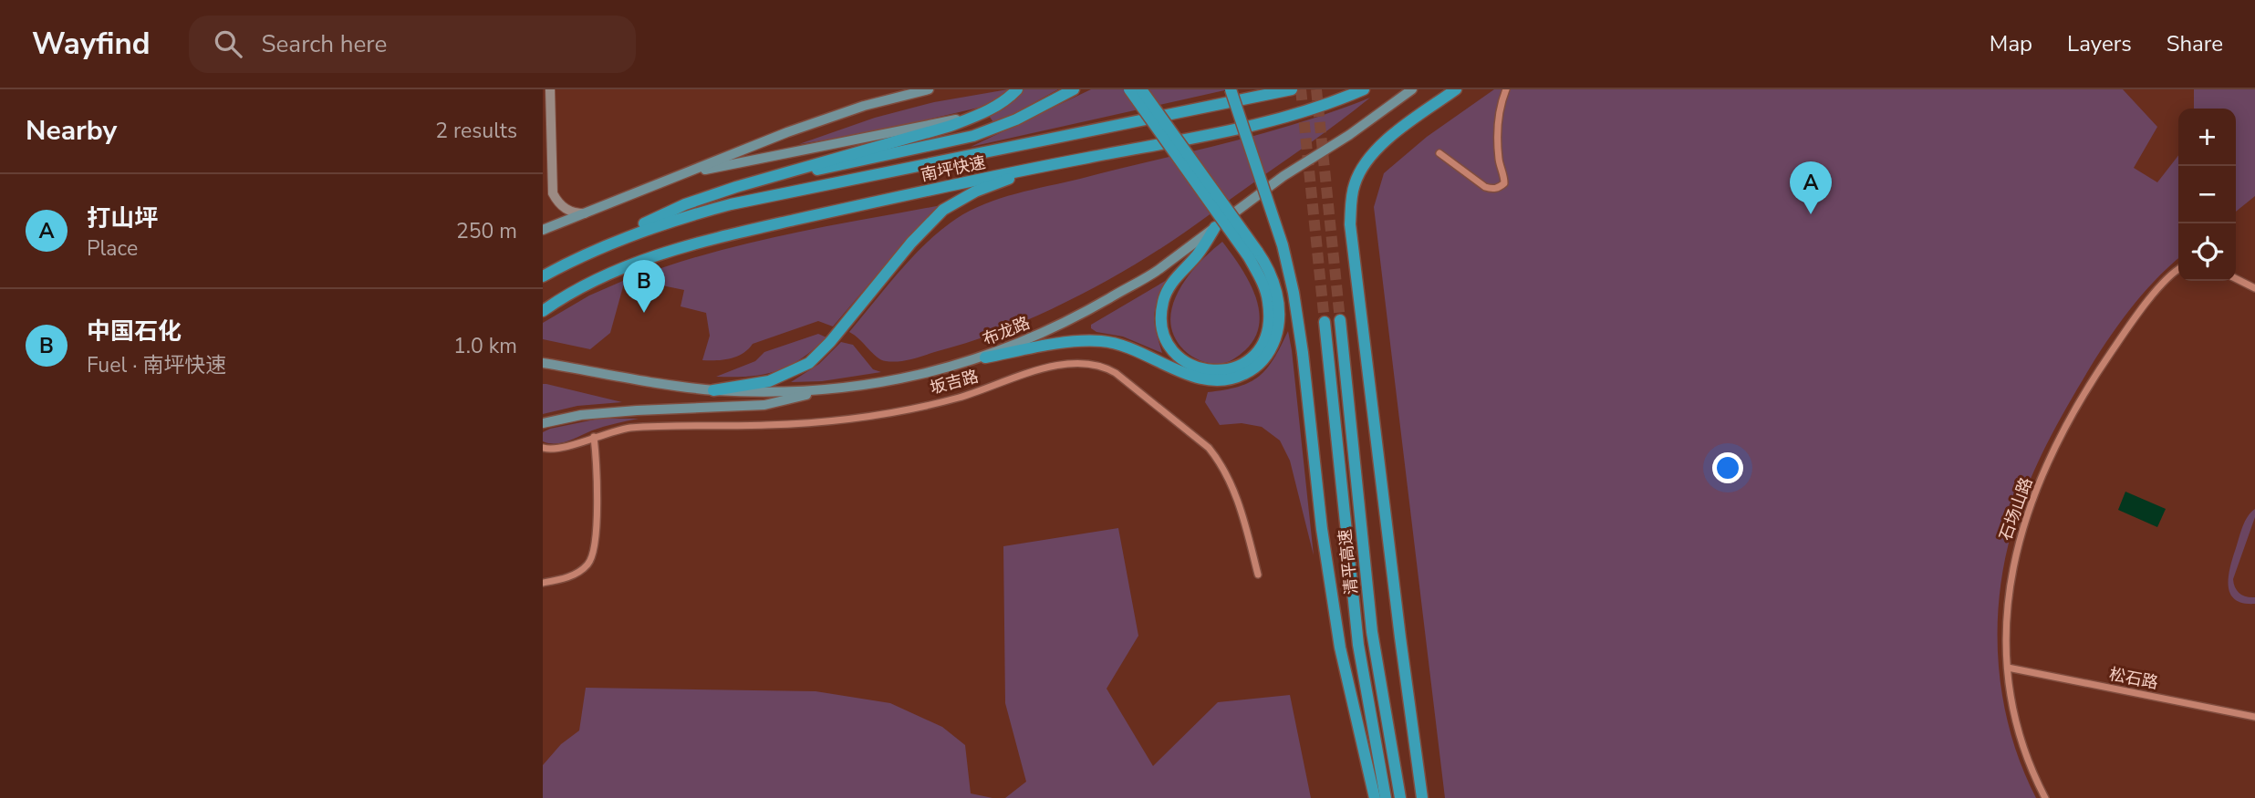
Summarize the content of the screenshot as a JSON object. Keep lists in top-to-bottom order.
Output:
{
  "streets": {
    "highway": ["南坪快速", "清平高速"],
    "main road": ["布龙路"],
    "street": ["坂吉路", "石场山路", "松石路"]
  },
  "crossings": [
    ["石场山路", "松石路"]
  ],
  "page": {
    "header": "Wayfind",
    "search": "Search here",
    "nav": ["Map", "Layers", "Share"],
    "heading": ["Nearby", "2 results"],
    "map_buttons": ["+", "−"],
    "pins": ["A", "B"],
    "list": [
      {
        "mark": "A",
        "name": "打山坪",
        "note": "Place",
        "value": "250 m"
      },
      {
        "mark": "B",
        "name": "中国石化",
        "note": "Fuel · 南坪快速",
        "value": "1.0 km"
      }
    ]
  }
}
